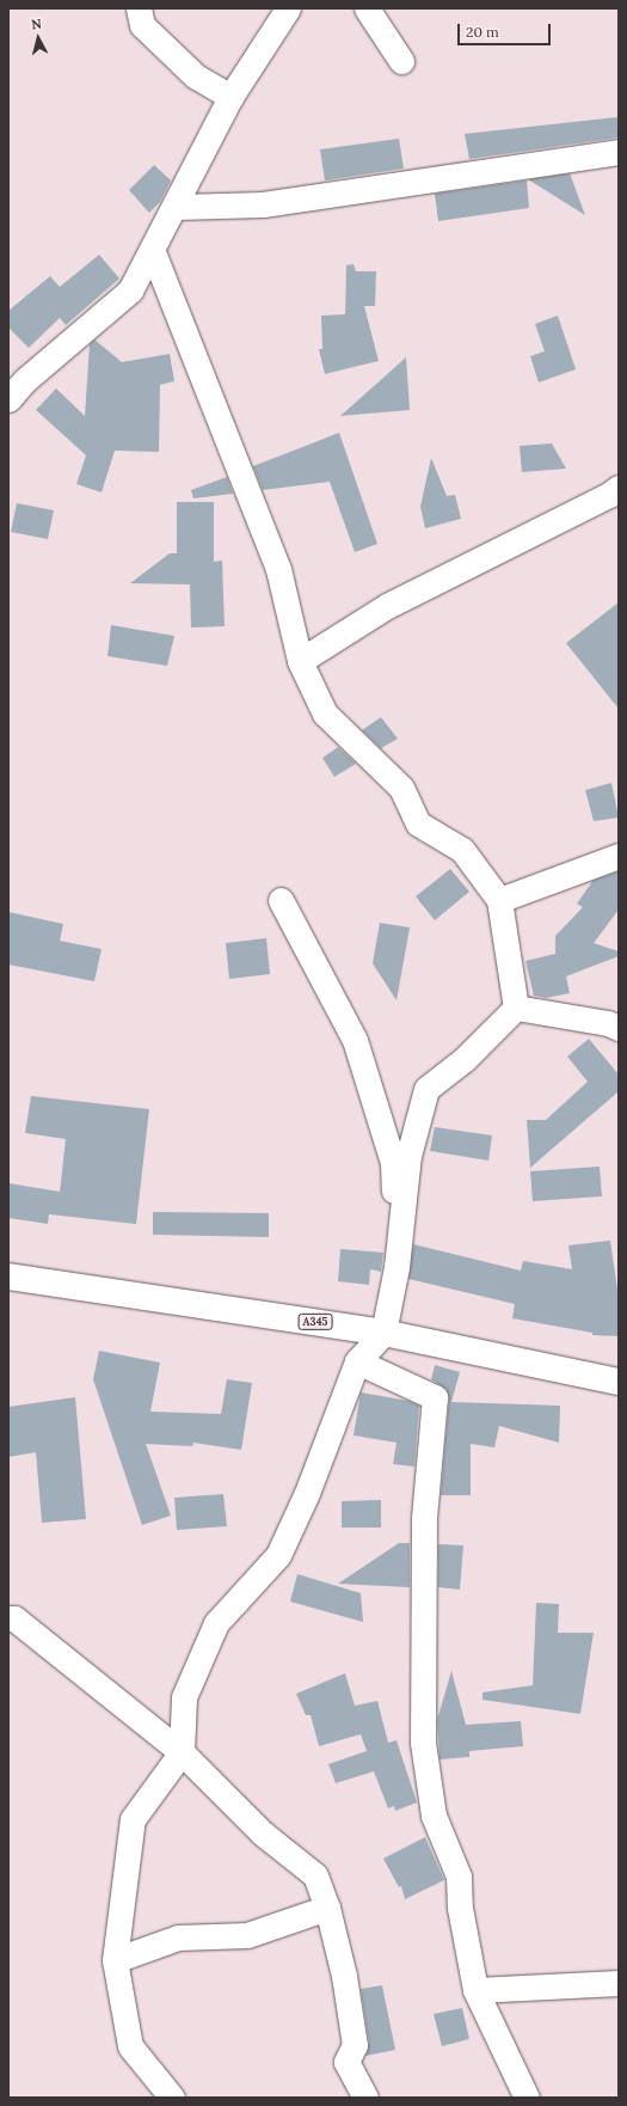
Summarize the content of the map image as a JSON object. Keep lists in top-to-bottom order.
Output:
{
  "streets": {
    "highway": ["A345"]
  },
  "scale_bar": "20 m",
  "north": "top"
}
